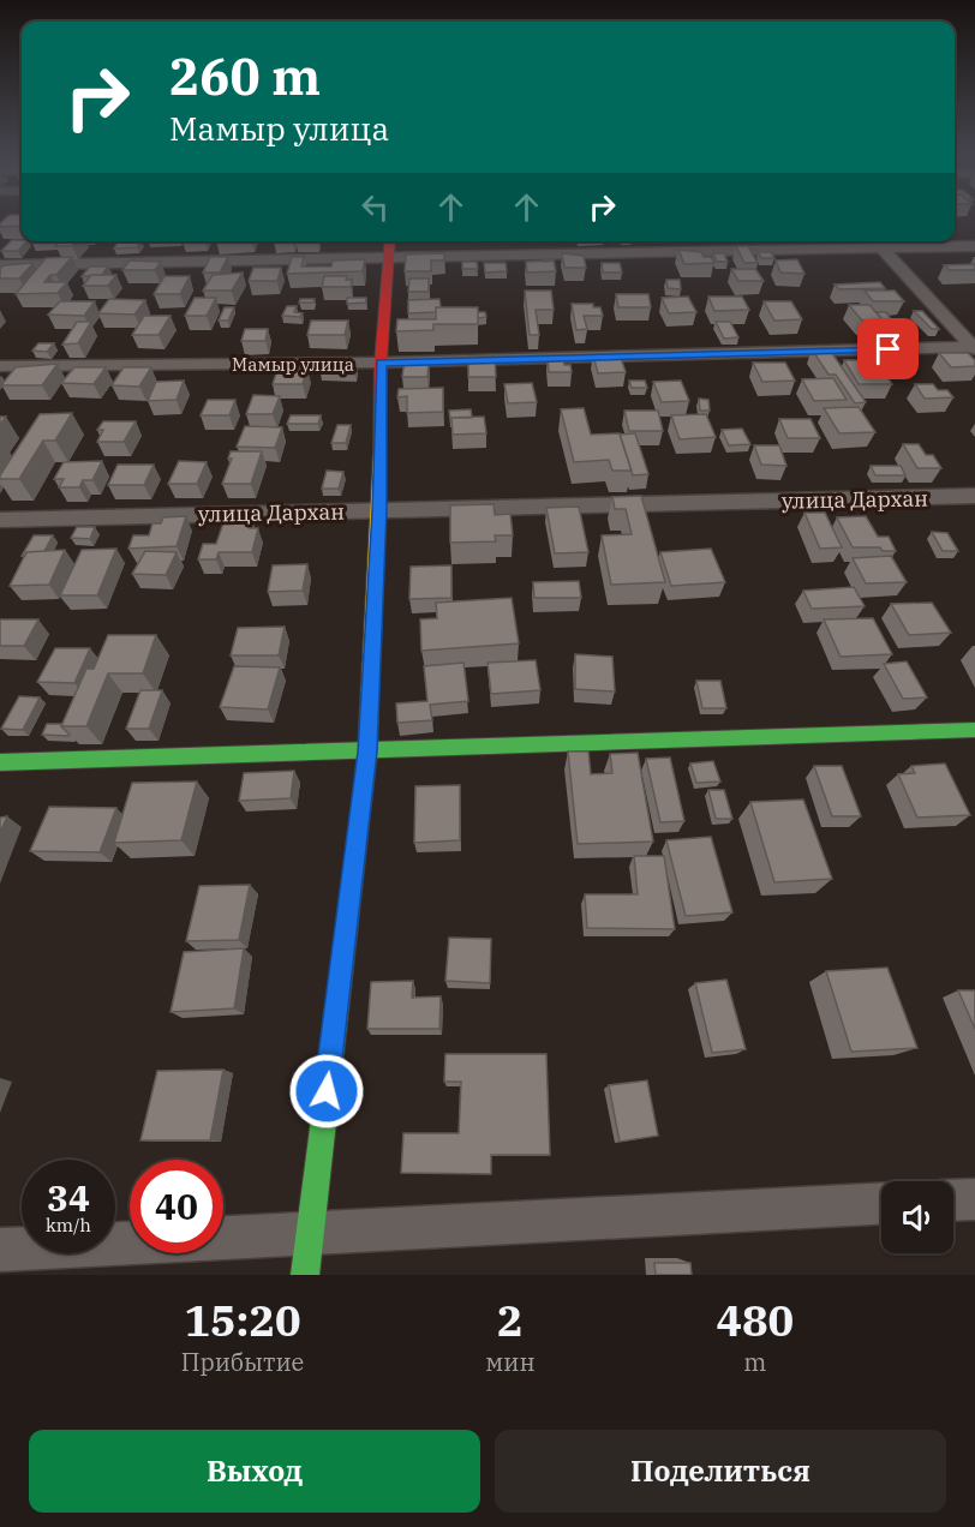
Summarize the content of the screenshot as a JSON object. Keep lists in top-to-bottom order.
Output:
{
  "streets": {
    "street": ["Мамыр улица", "улица Дархан"]
  },
  "page": {
    "turn": ["260 m", "Мамыр улица"],
    "speed": "34 km/h",
    "limit": "40",
    "eta": [
      "15:20",
      "Прибытие",
      "2",
      "мин",
      "480",
      "m"
    ],
    "buttons": ["Выход", "Поделиться"]
  }
}
